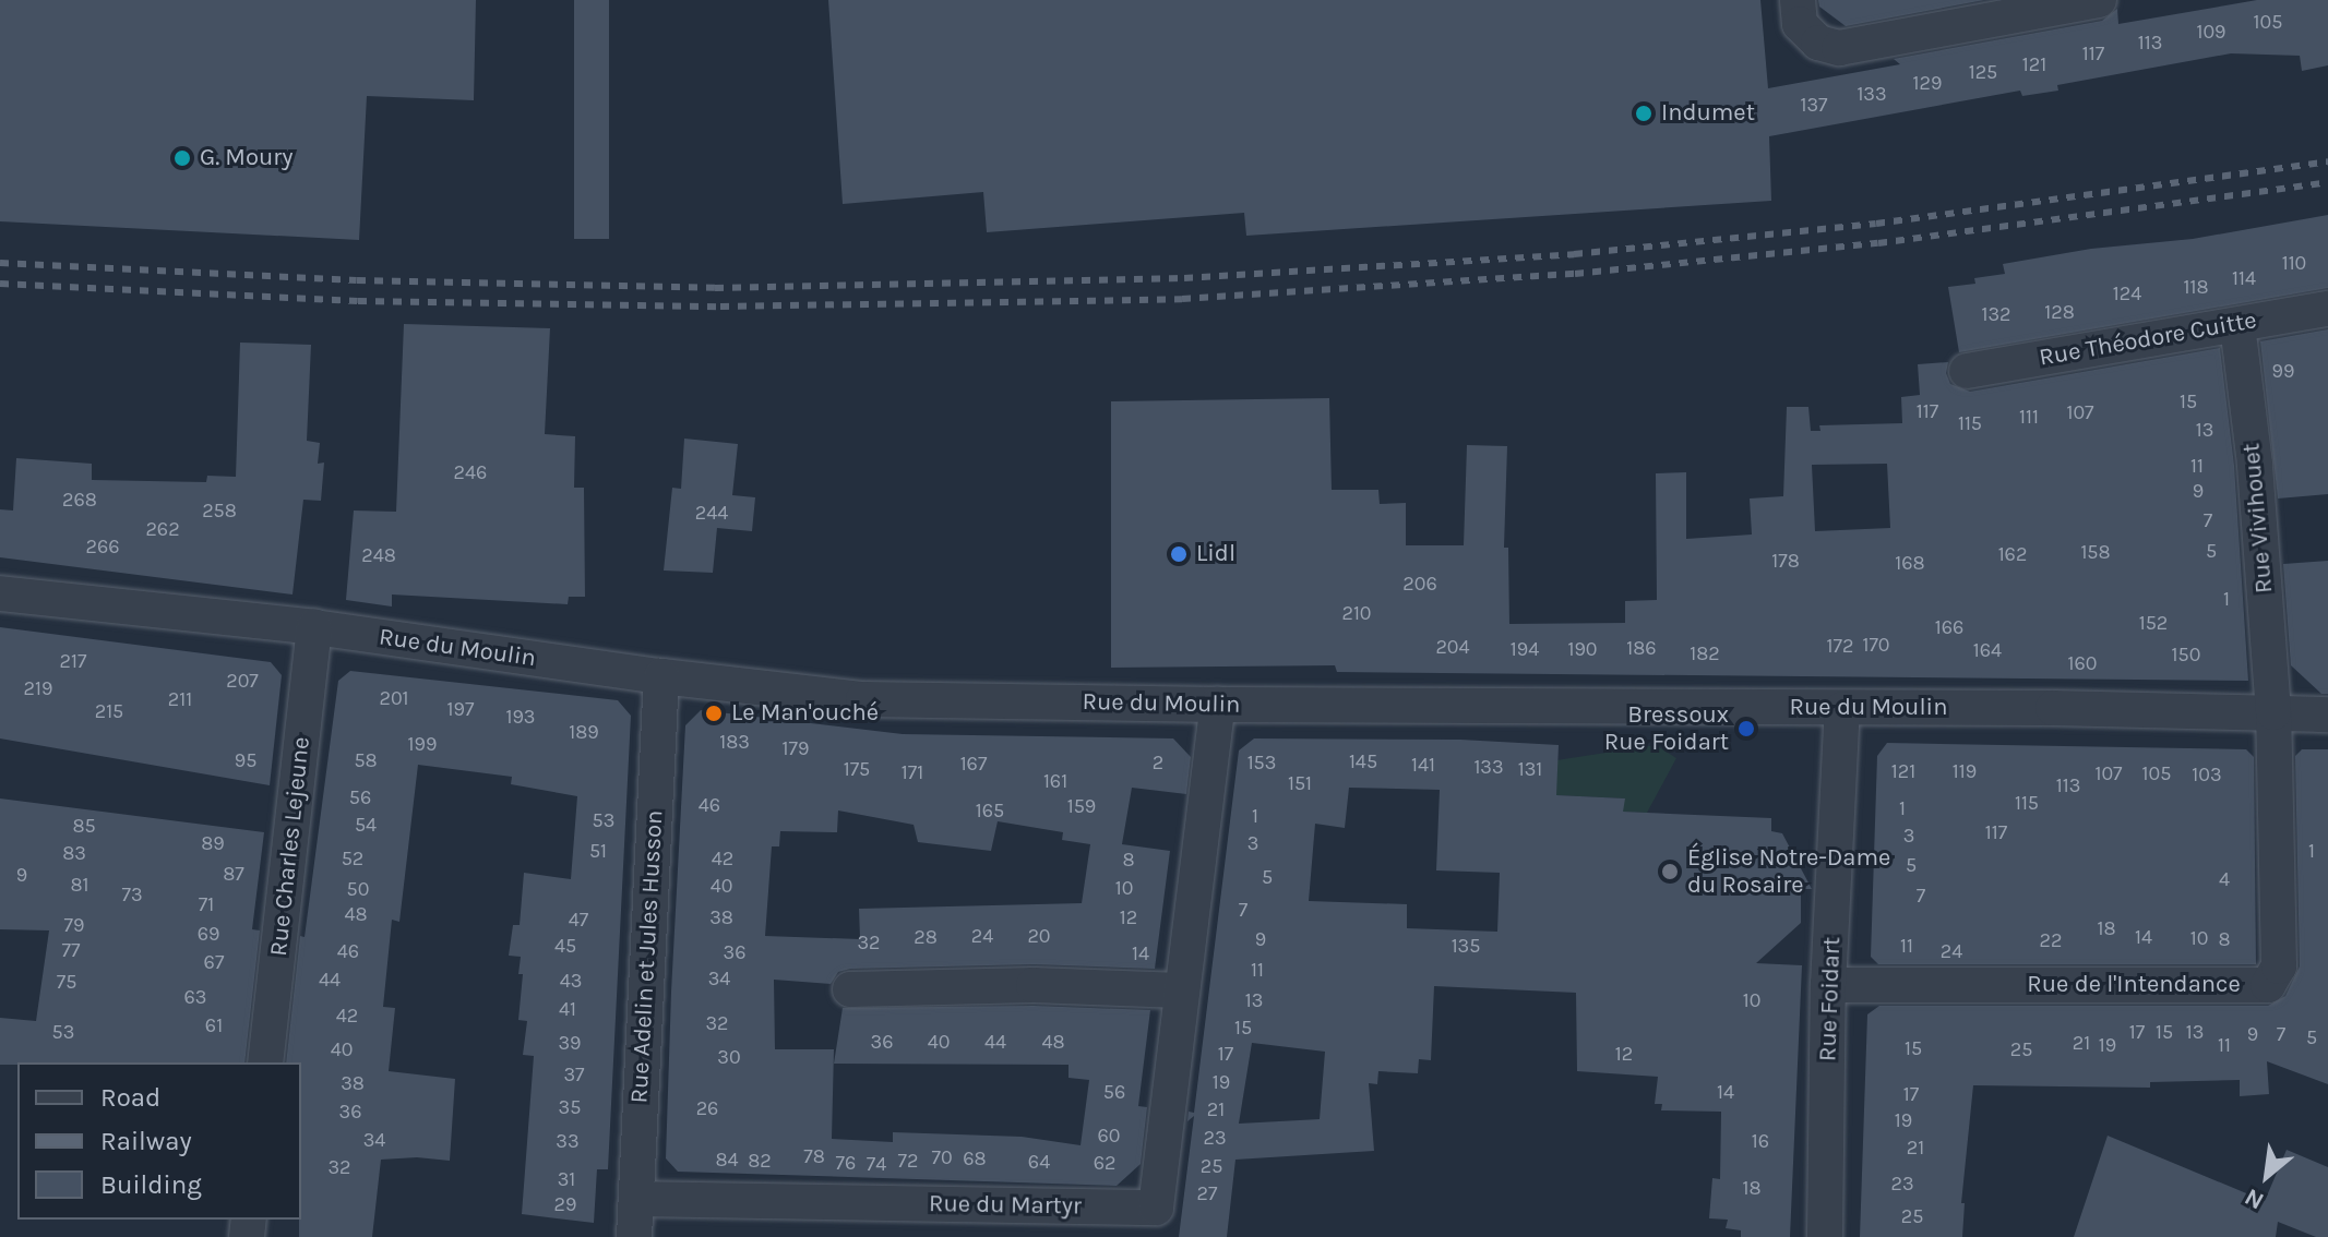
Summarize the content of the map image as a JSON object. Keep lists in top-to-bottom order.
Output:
{
  "streets": {
    "street": [
      "Rue Théodore Cuitte",
      "Rue Vivihouet",
      "Rue du Moulin",
      "Rue Charles Lejeune",
      "Rue Adelin et Jules Husson",
      "Rue de l'Intendance",
      "Rue Foidart",
      "Rue du Martyr"
    ]
  },
  "crossings": [
    ["Rue Théodore Cuitte", "Rue Vivihouet"],
    ["Rue Vivihouet", "Rue du Moulin"],
    ["Rue Vivihouet", "Rue de l'Intendance"],
    ["Rue du Moulin", "Rue Charles Lejeune"],
    ["Rue du Moulin", "Rue Adelin et Jules Husson"],
    ["Rue du Moulin", "Rue de l'Intendance"],
    ["Rue du Moulin", "Rue Foidart"],
    ["Rue du Moulin", "Rue du Martyr"],
    ["Rue Adelin et Jules Husson", "Rue du Martyr"],
    ["Rue de l'Intendance", "Rue Foidart"]
  ],
  "places": [
    "Indumet",
    "G. Moury",
    "Lidl",
    "Le Man'ouché",
    "Bressoux Rue Foidart",
    "Église Notre-Dame du Rosaire"
  ],
  "house_numbers": [
    "105",
    "109",
    "113",
    "117",
    "121",
    "125",
    "129",
    "133",
    "137",
    "110",
    "114",
    "118",
    "124",
    "128",
    "132",
    "99",
    "15",
    "117",
    "107",
    "111",
    "115",
    "13",
    "11",
    "246",
    "9",
    "268",
    "258",
    "244",
    "7",
    "262",
    "266",
    "5",
    "158",
    "162",
    "248",
    "178",
    "168",
    "206",
    "1",
    "210",
    "152",
    "166",
    "170",
    "172",
    "204",
    "186",
    "194",
    "190",
    "164",
    "182",
    "150",
    "217",
    "160",
    "207",
    "219",
    "201",
    "211",
    "197",
    "215",
    "193",
    "189",
    "183",
    "199",
    "179",
    "95",
    "58",
    "145",
    "2",
    "153",
    "167",
    "141",
    "133",
    "175",
    "131",
    "121",
    "119",
    "171",
    "107",
    "105",
    "103",
    "161",
    "151",
    "113",
    "56",
    "115",
    "46",
    "159",
    "1",
    "165",
    "1",
    "53",
    "54",
    "85",
    "117",
    "3",
    "89",
    "3",
    "51",
    "1",
    "83",
    "52",
    "42",
    "8",
    "5",
    "87",
    "9",
    "5",
    "4",
    "81",
    "40",
    "10",
    "50",
    "73",
    "7",
    "71",
    "7",
    "48",
    "38",
    "12",
    "47",
    "79",
    "18",
    "69",
    "24",
    "20",
    "28",
    "14",
    "10",
    "9",
    "8",
    "22",
    "32",
    "45",
    "135",
    "11",
    "77",
    "46",
    "24",
    "36",
    "14",
    "67",
    "11",
    "34",
    "44",
    "43",
    "75",
    "63",
    "13",
    "10",
    "41",
    "42",
    "32",
    "61",
    "15",
    "53",
    "17",
    "15",
    "13",
    "9",
    "7",
    "5",
    "36",
    "40",
    "44",
    "48",
    "39",
    "21",
    "19",
    "11",
    "15",
    "40",
    "25",
    "17",
    "12",
    "30",
    "37",
    "19",
    "38",
    "56",
    "14",
    "17",
    "35",
    "26",
    "21",
    "36",
    "19",
    "60",
    "23",
    "34",
    "33",
    "16",
    "21",
    "78",
    "70",
    "68",
    "84",
    "82",
    "72",
    "64",
    "76",
    "62",
    "74",
    "25",
    "32",
    "31",
    "23",
    "18",
    "27",
    "29",
    "25"
  ],
  "legend": ["Road", "Railway", "Building"],
  "north": "bottom left"
}
